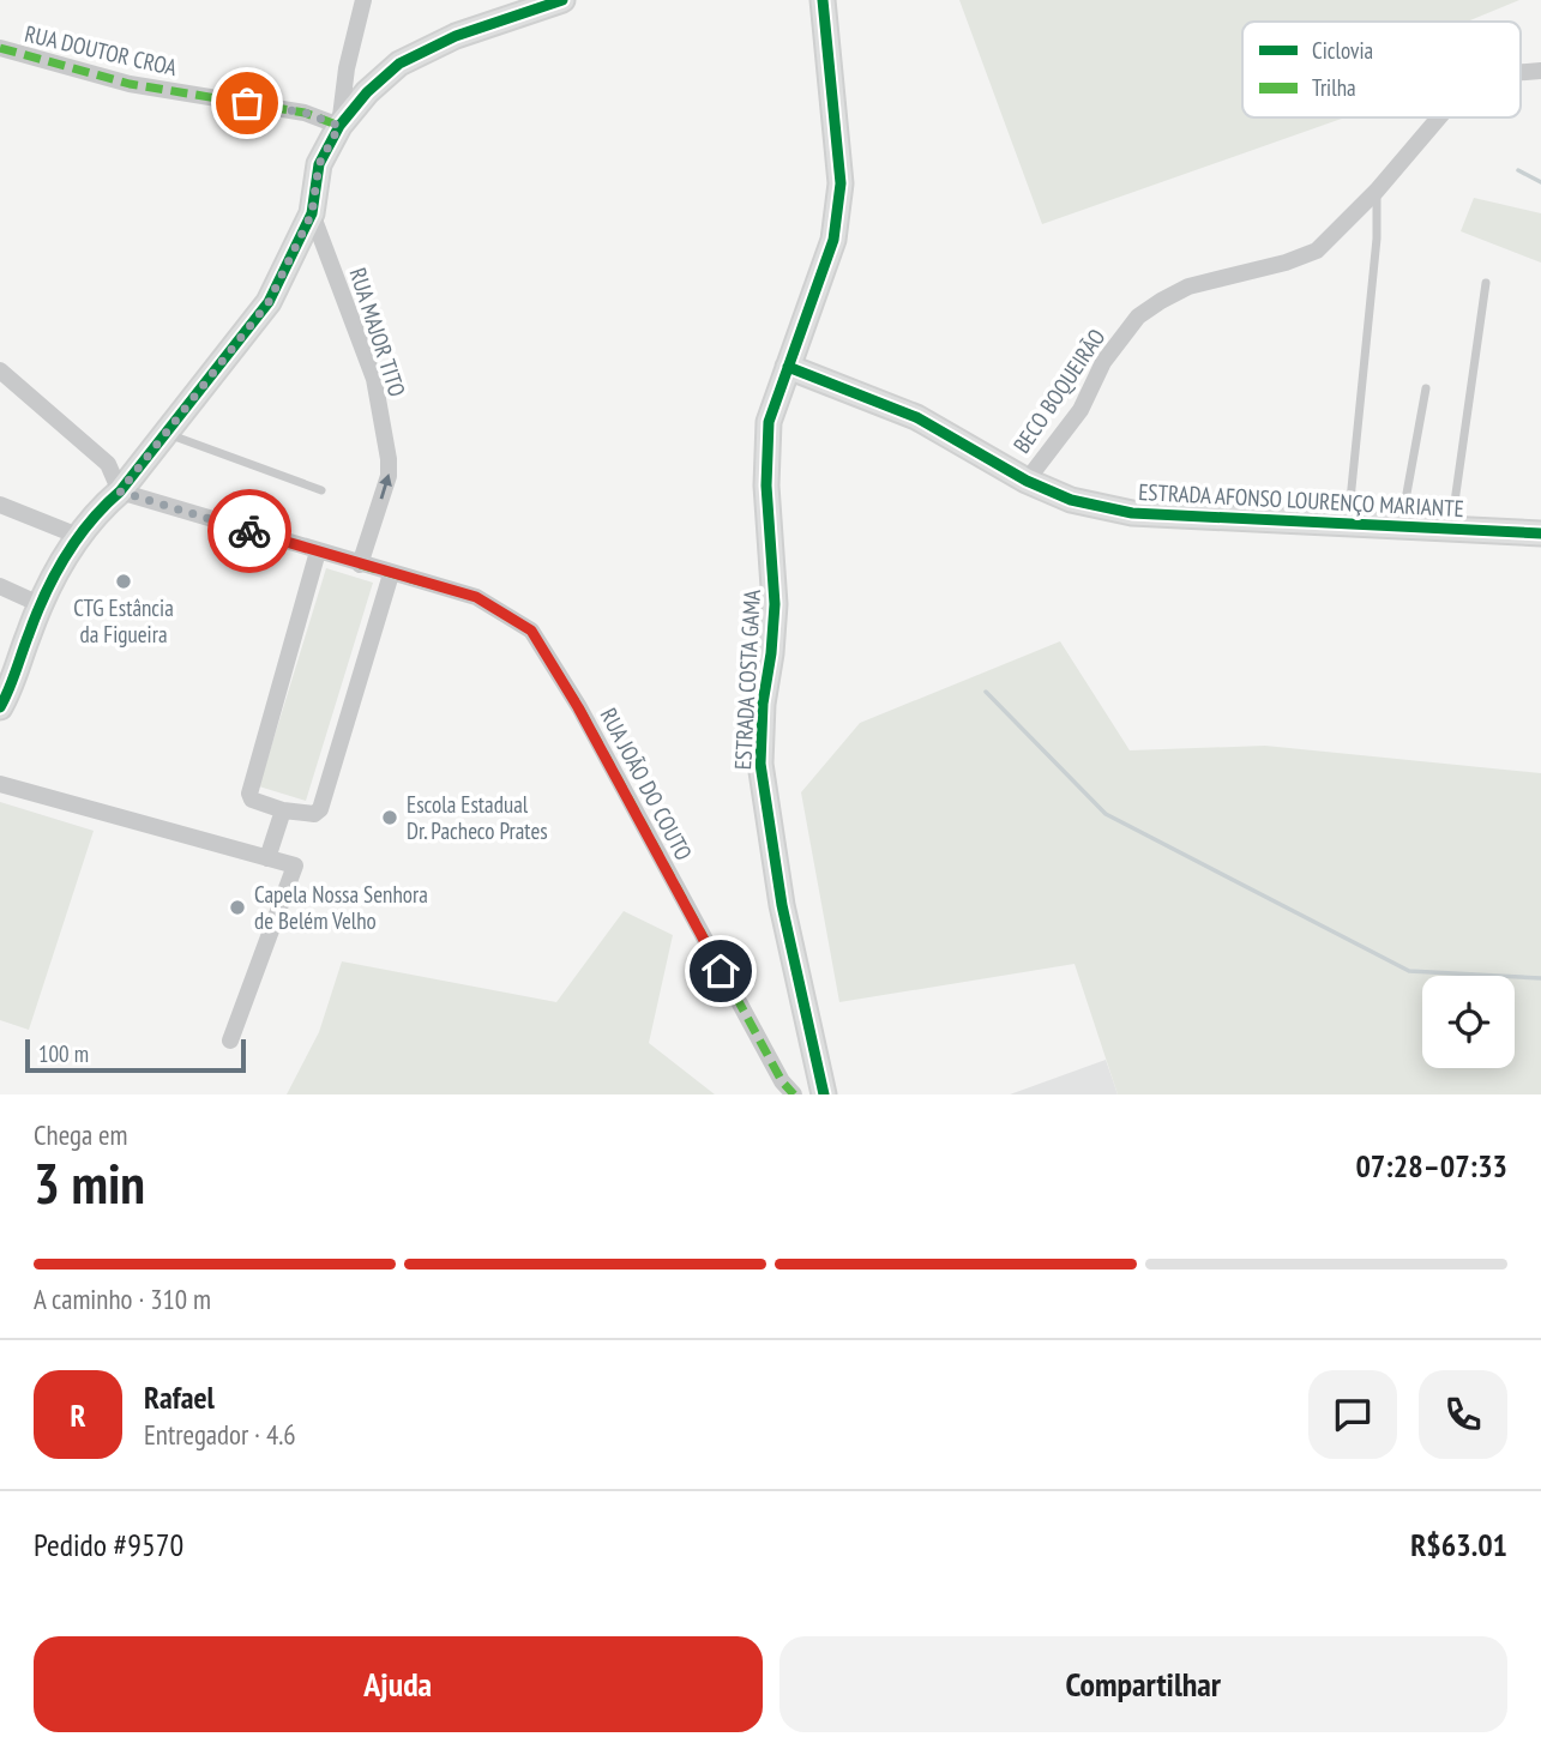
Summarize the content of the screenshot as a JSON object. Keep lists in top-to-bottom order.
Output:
{
  "streets": {
    "main road": ["ESTRADA AFONSO LOURENÇO MARIANTE", "ESTRADA COSTA GAMA"],
    "street": [
      "RUA DOUTOR CROA",
      "RUA MAJOR TITO",
      "BECO BOQUEIRÃO",
      "RUA JOÃO DO COUTO"
    ]
  },
  "crossings": [
    ["RUA MAJOR TITO", "RUA JOÃO DO COUTO"],
    ["BECO BOQUEIRÃO", "ESTRADA AFONSO LOURENÇO MARIANTE"],
    ["ESTRADA AFONSO LOURENÇO MARIANTE", "ESTRADA COSTA GAMA"]
  ],
  "one_way": ["RUA MAJOR TITO"],
  "places": ["CTG Estância da Figueira", "Escola Estadual Dr. Pacheco Prates", "Capela Nossa Senhora de Belém Velho"],
  "legend": ["Ciclovia", "Trilha"],
  "scale_bar": "100 m",
  "page": {
    "scale": "100 m",
    "heading": ["3 min", "Chega em", "07:28–07:33"],
    "panel": [
      "Rafael",
      "Entregador · 4.6",
      "Pedido #9570",
      "R$63.01"
    ],
    "bar": "A caminho · 310 m",
    "round": "R",
    "buttons": ["Ajuda", "Compartilhar"]
  }
}
